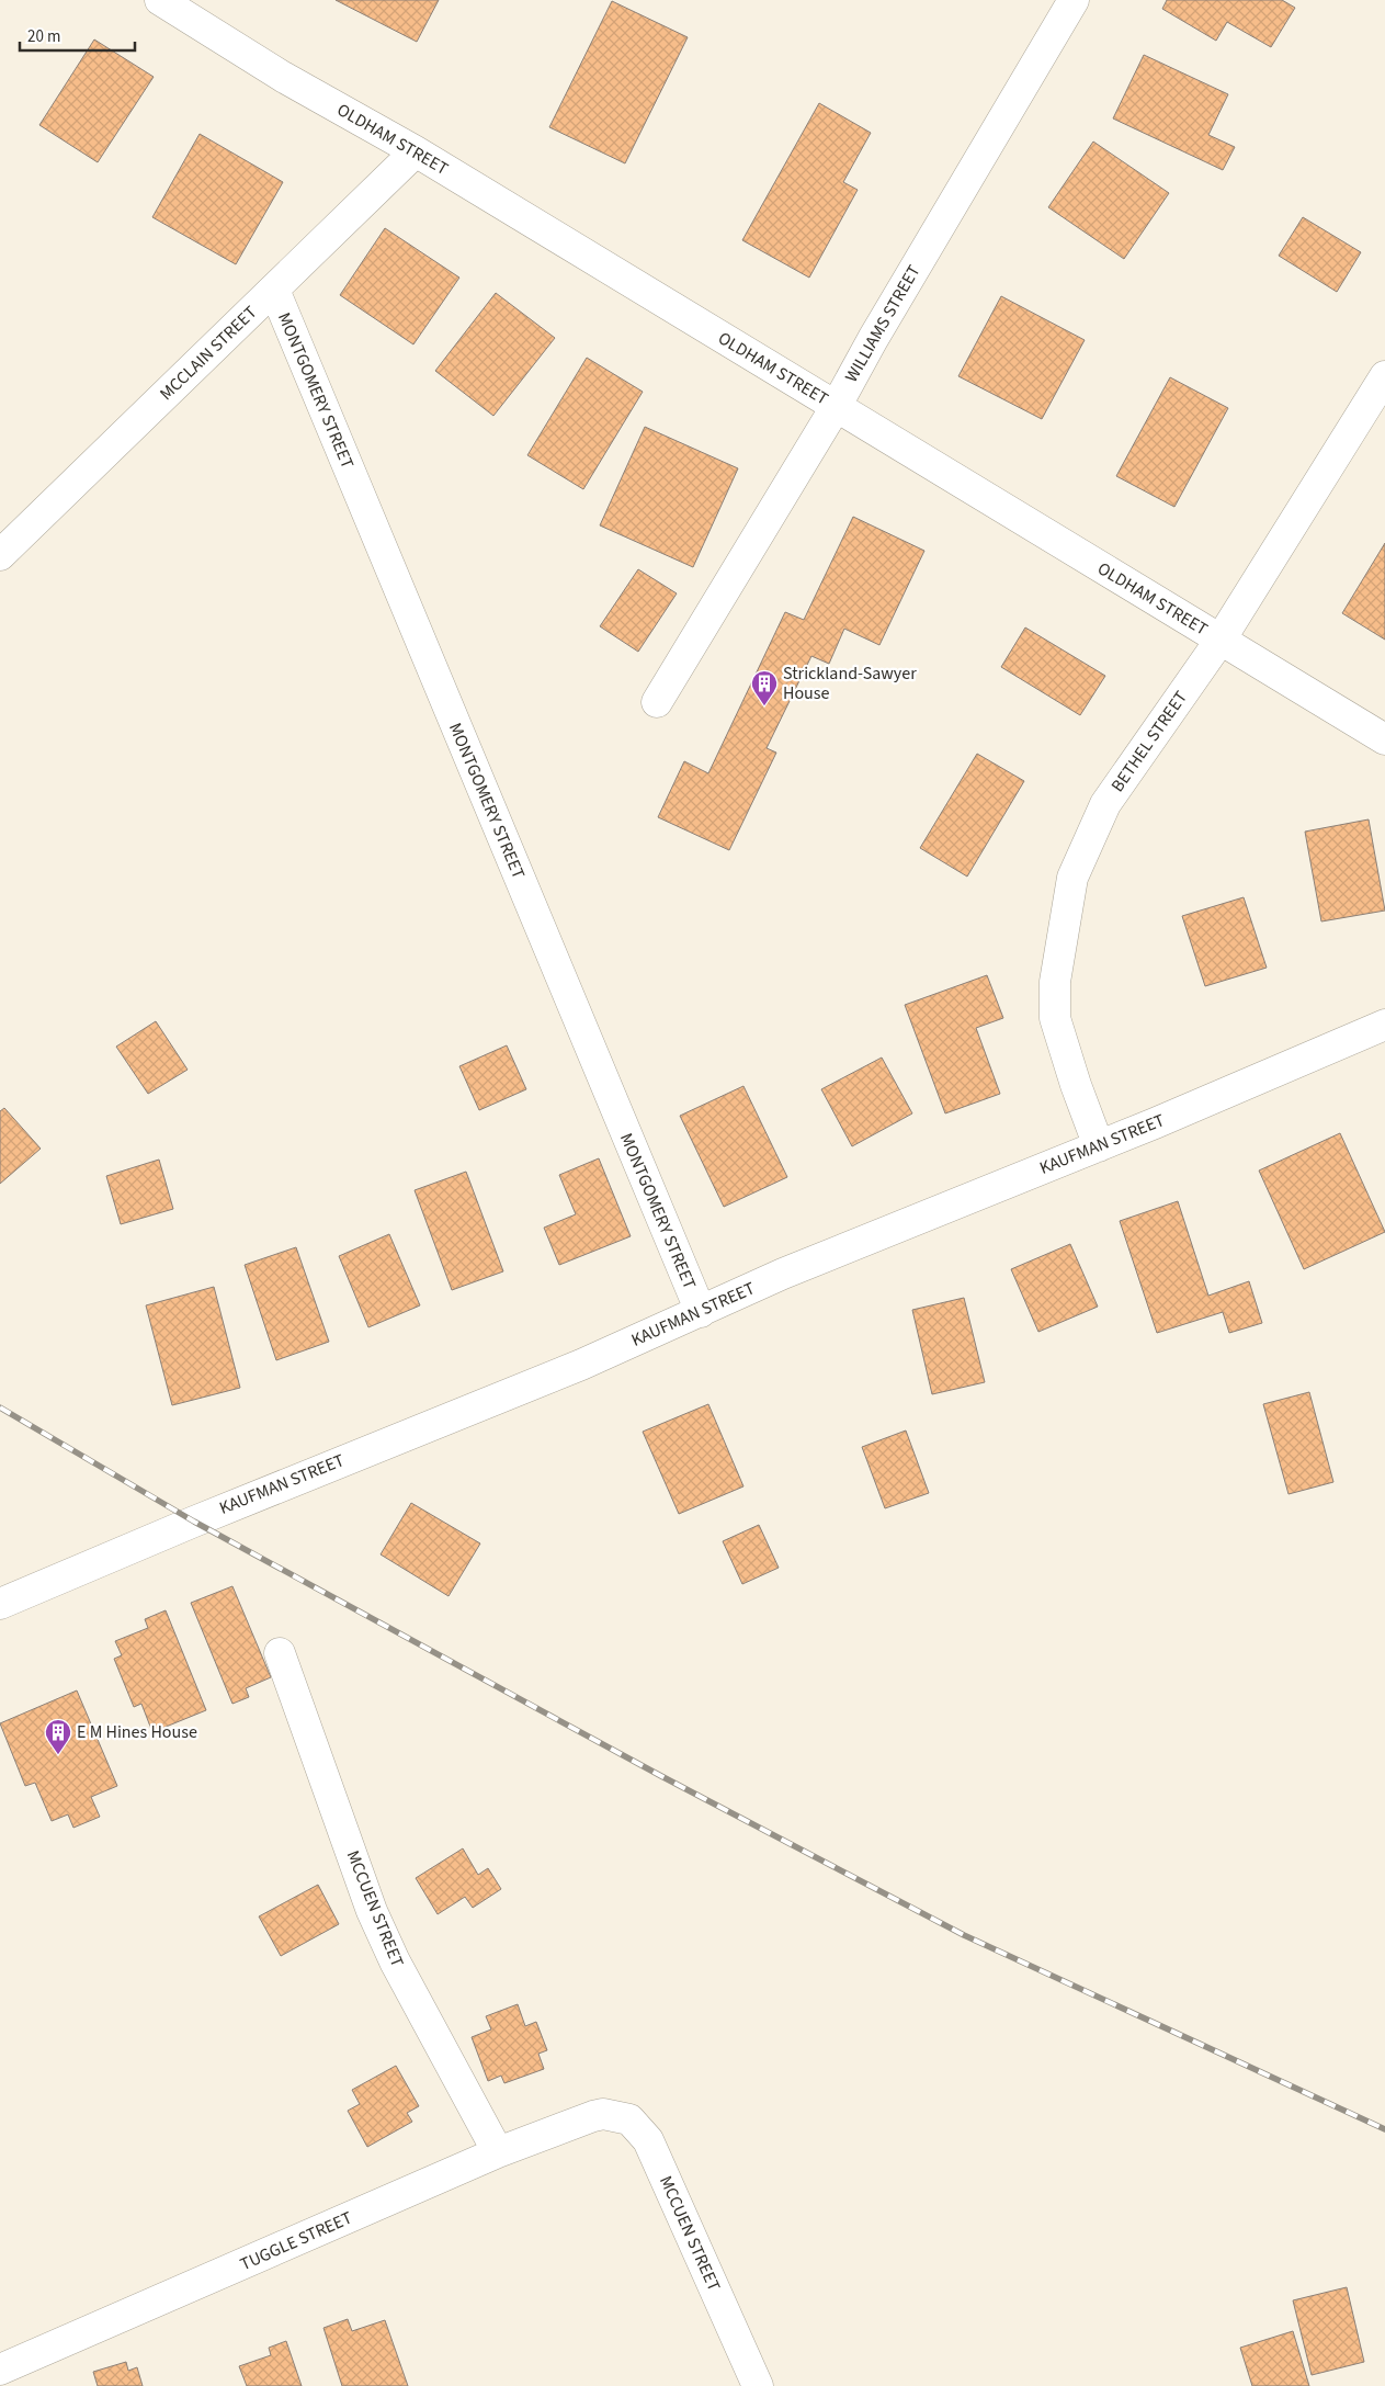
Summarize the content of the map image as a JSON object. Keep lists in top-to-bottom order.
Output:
{
  "streets": {
    "street": [
      "OLDHAM STREET",
      "WILLIAMS STREET",
      "MCCLAIN STREET",
      "MONTGOMERY STREET",
      "BETHEL STREET",
      "KAUFMAN STREET",
      "MCCUEN STREET",
      "TUGGLE STREET"
    ]
  },
  "crossings": [
    ["OLDHAM STREET", "WILLIAMS STREET"],
    ["OLDHAM STREET", "MCCLAIN STREET"],
    ["OLDHAM STREET", "BETHEL STREET"],
    ["MCCLAIN STREET", "MONTGOMERY STREET"],
    ["MONTGOMERY STREET", "KAUFMAN STREET"],
    ["BETHEL STREET", "KAUFMAN STREET"],
    ["MCCUEN STREET", "TUGGLE STREET"]
  ],
  "places": {
    "building": ["Strickland-Sawyer House", "E M Hines House"]
  },
  "scale_bar": "20 m"
}
